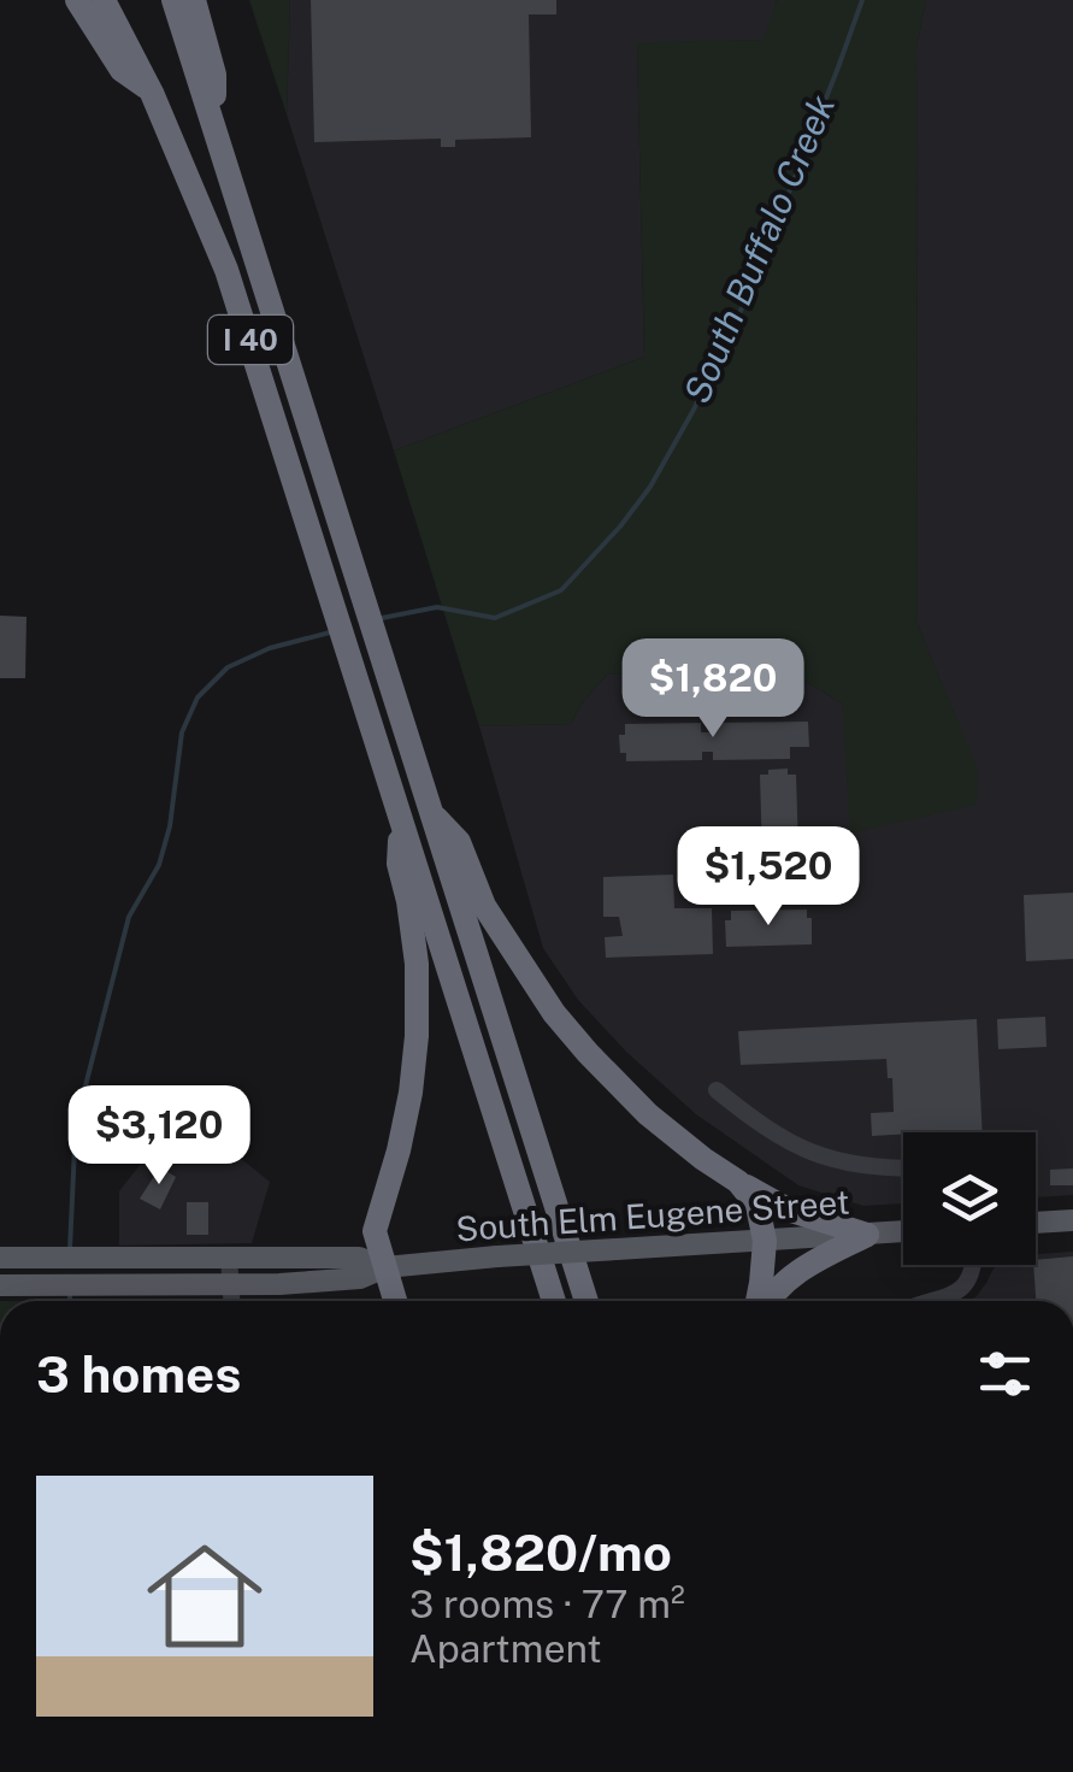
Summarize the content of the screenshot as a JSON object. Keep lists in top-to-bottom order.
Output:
{
  "streets": {
    "highway": ["I 40"],
    "main road": ["South Elm Eugene Street"]
  },
  "water": ["South Buffalo Creek"],
  "page": {
    "price": ["$1,820", "$1,520", "$3,120"],
    "heading": "3 homes",
    "list": [
      {
        "name": "$1,820/mo",
        "note": "3 rooms · 77 m² · Apartment"
      }
    ]
  }
}
